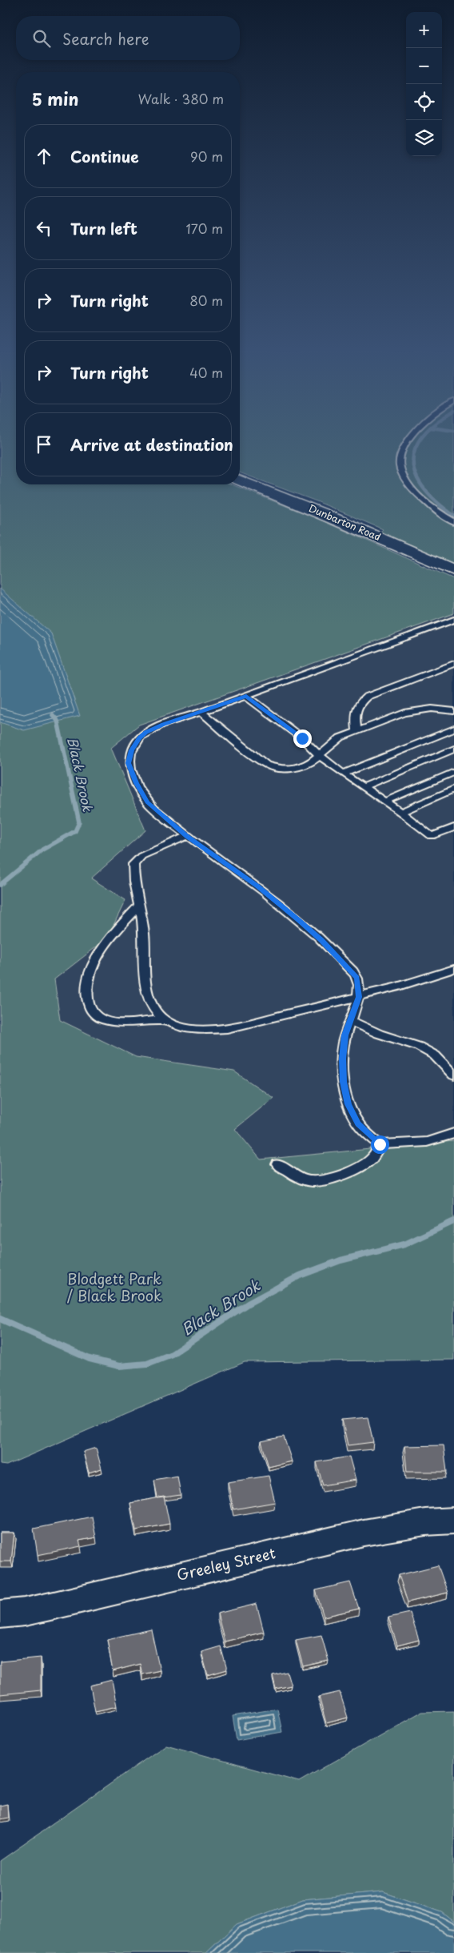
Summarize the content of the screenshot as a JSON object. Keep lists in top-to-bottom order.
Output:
{
  "streets": {
    "street": ["Dunbarton Road", "Greeley Street"]
  },
  "water": ["Black Brook"],
  "parks": ["Blodgett Park / Black Brook"],
  "page": {
    "map_buttons": ["+", "−"],
    "search": "Search here",
    "heading": ["5 min", "Walk · 380 m"],
    "list": [
      ["Continue", "90 m"],
      ["Turn left", "170 m"],
      ["Turn right", "80 m"],
      ["Turn right", "40 m"],
      "Arrive at destination"
    ]
  }
}
